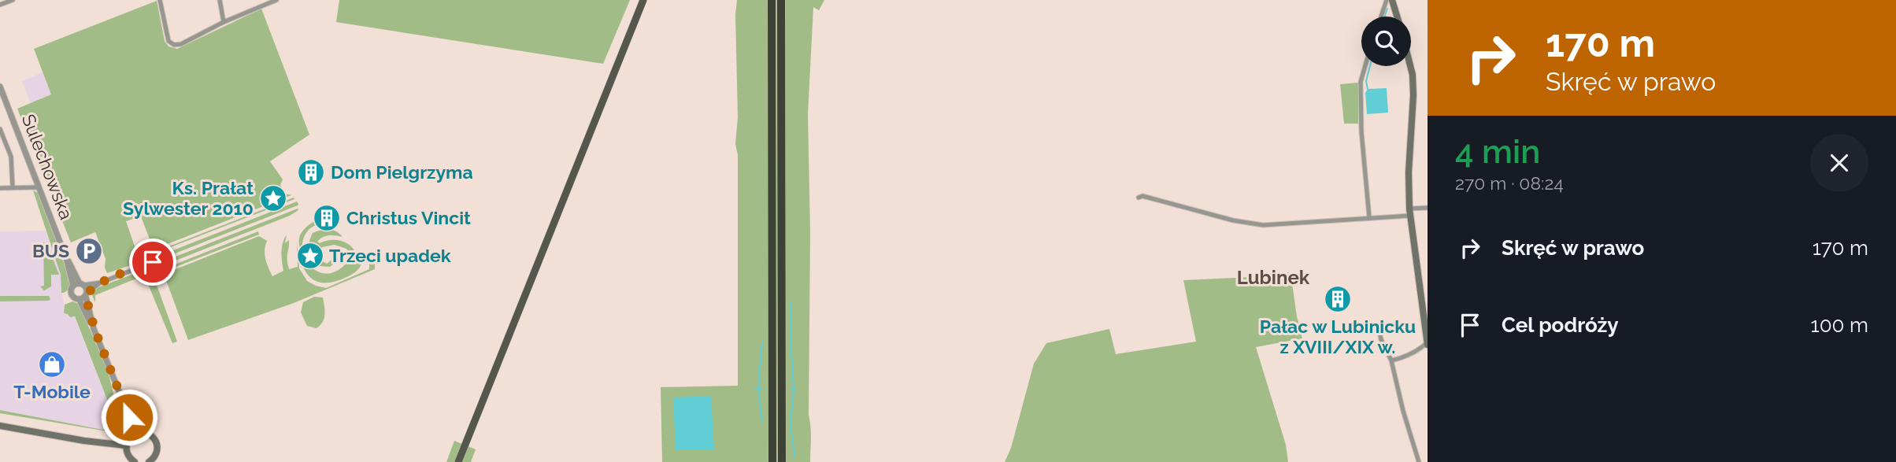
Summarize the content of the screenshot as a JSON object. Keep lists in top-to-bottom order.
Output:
{
  "streets": {
    "street": ["Sulechowska"]
  },
  "districts": ["Lubinek"],
  "places": {
    "building": ["Dom Pielgrzyma", "Christus Vincit", "Pałac w Lubinicku z XVIII/XIX w."],
    "place": ["Ks. Prałat Sylwester 2010", "Trzeci upadek"],
    "parking": ["BUS"],
    "shop": ["T-Mobile"]
  },
  "page": {
    "turn": ["170 m", "Skręć w prawo"],
    "heading": ["4 min", "270 m · 08:24"],
    "list": [
      {
        "name": "Skręć w prawo",
        "value": "170 m"
      },
      {
        "name": "Cel podróży",
        "value": "100 m"
      }
    ]
  }
}
